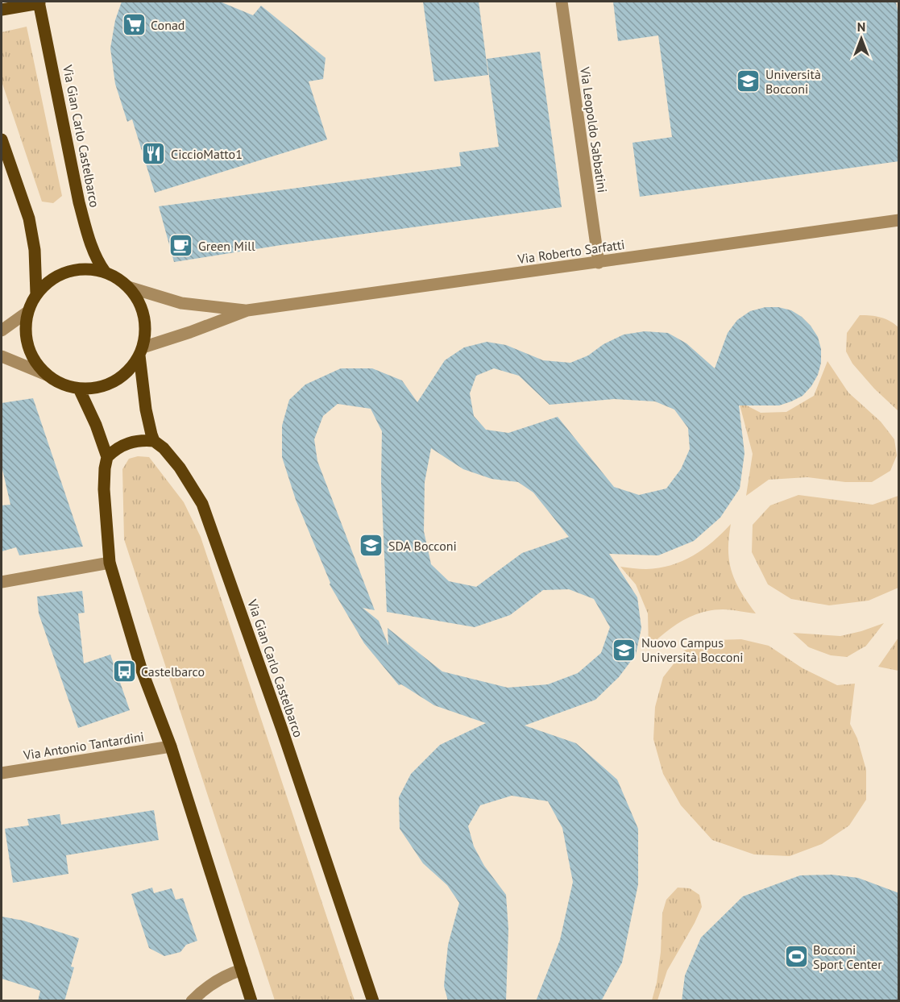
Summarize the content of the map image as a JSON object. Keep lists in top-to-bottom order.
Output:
{
  "streets": {
    "main road": ["Via Gian Carlo Castelbarco"],
    "street": ["Via Leopoldo Sabbatini", "Via Roberto Sarfatti", "Via Antonio Tantardini"]
  },
  "crossings": [
    ["Via Leopoldo Sabbatini", "Via Roberto Sarfatti"],
    ["Via Gian Carlo Castelbarco", "Via Roberto Sarfatti"]
  ],
  "places": {
    "supermarket": ["Conad"],
    "school or university": ["Università Bocconi", "SDA Bocconi", "Nuovo Campus Università Bocconi"],
    "restaurant": ["CiccioMatto1"],
    "cafe": ["Green Mill"],
    "bus stop": ["Castelbarco"],
    "sports": ["Bocconi Sport Center"]
  },
  "north": "top"
}
